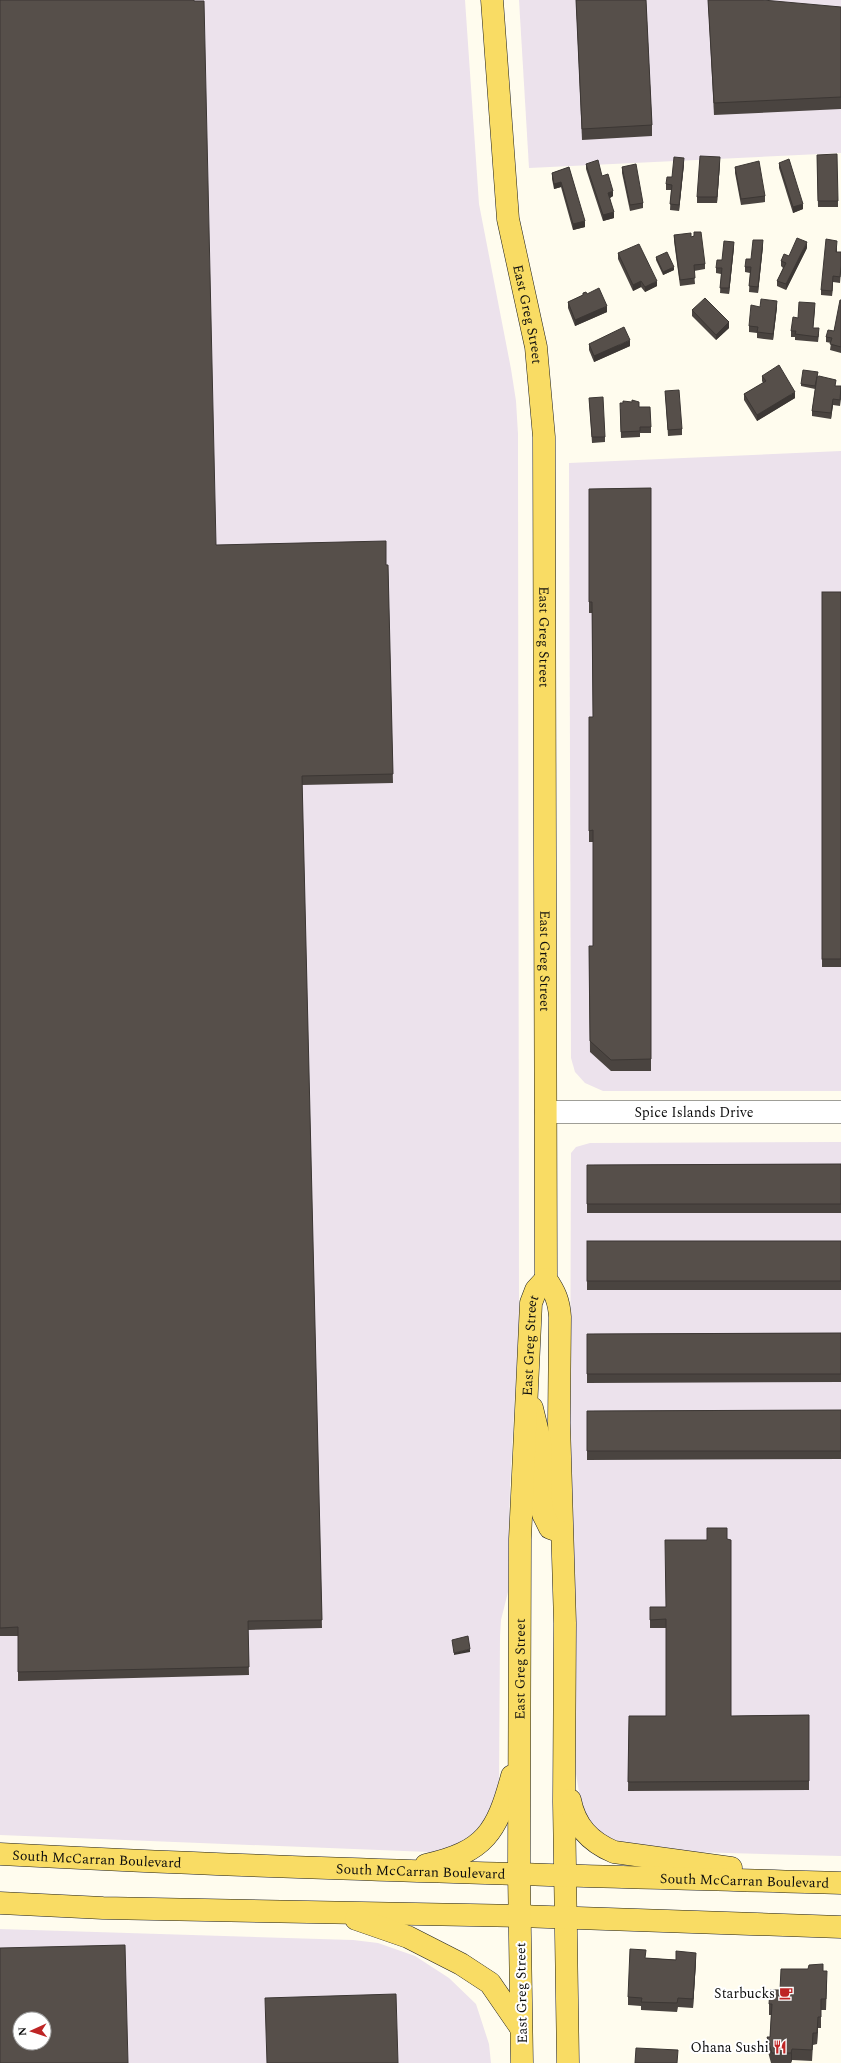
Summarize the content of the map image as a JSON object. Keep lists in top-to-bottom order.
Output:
{
  "streets": {
    "main road": ["East Greg Street", "South McCarran Boulevard"],
    "street": ["Spice Islands Drive"]
  },
  "crossings": [
    ["East Greg Street", "Spice Islands Drive"],
    ["East Greg Street", "South McCarran Boulevard"]
  ],
  "places": {
    "cafe": ["Starbucks"],
    "restaurant": ["Ohana Sushi"]
  },
  "north": "left"
}
